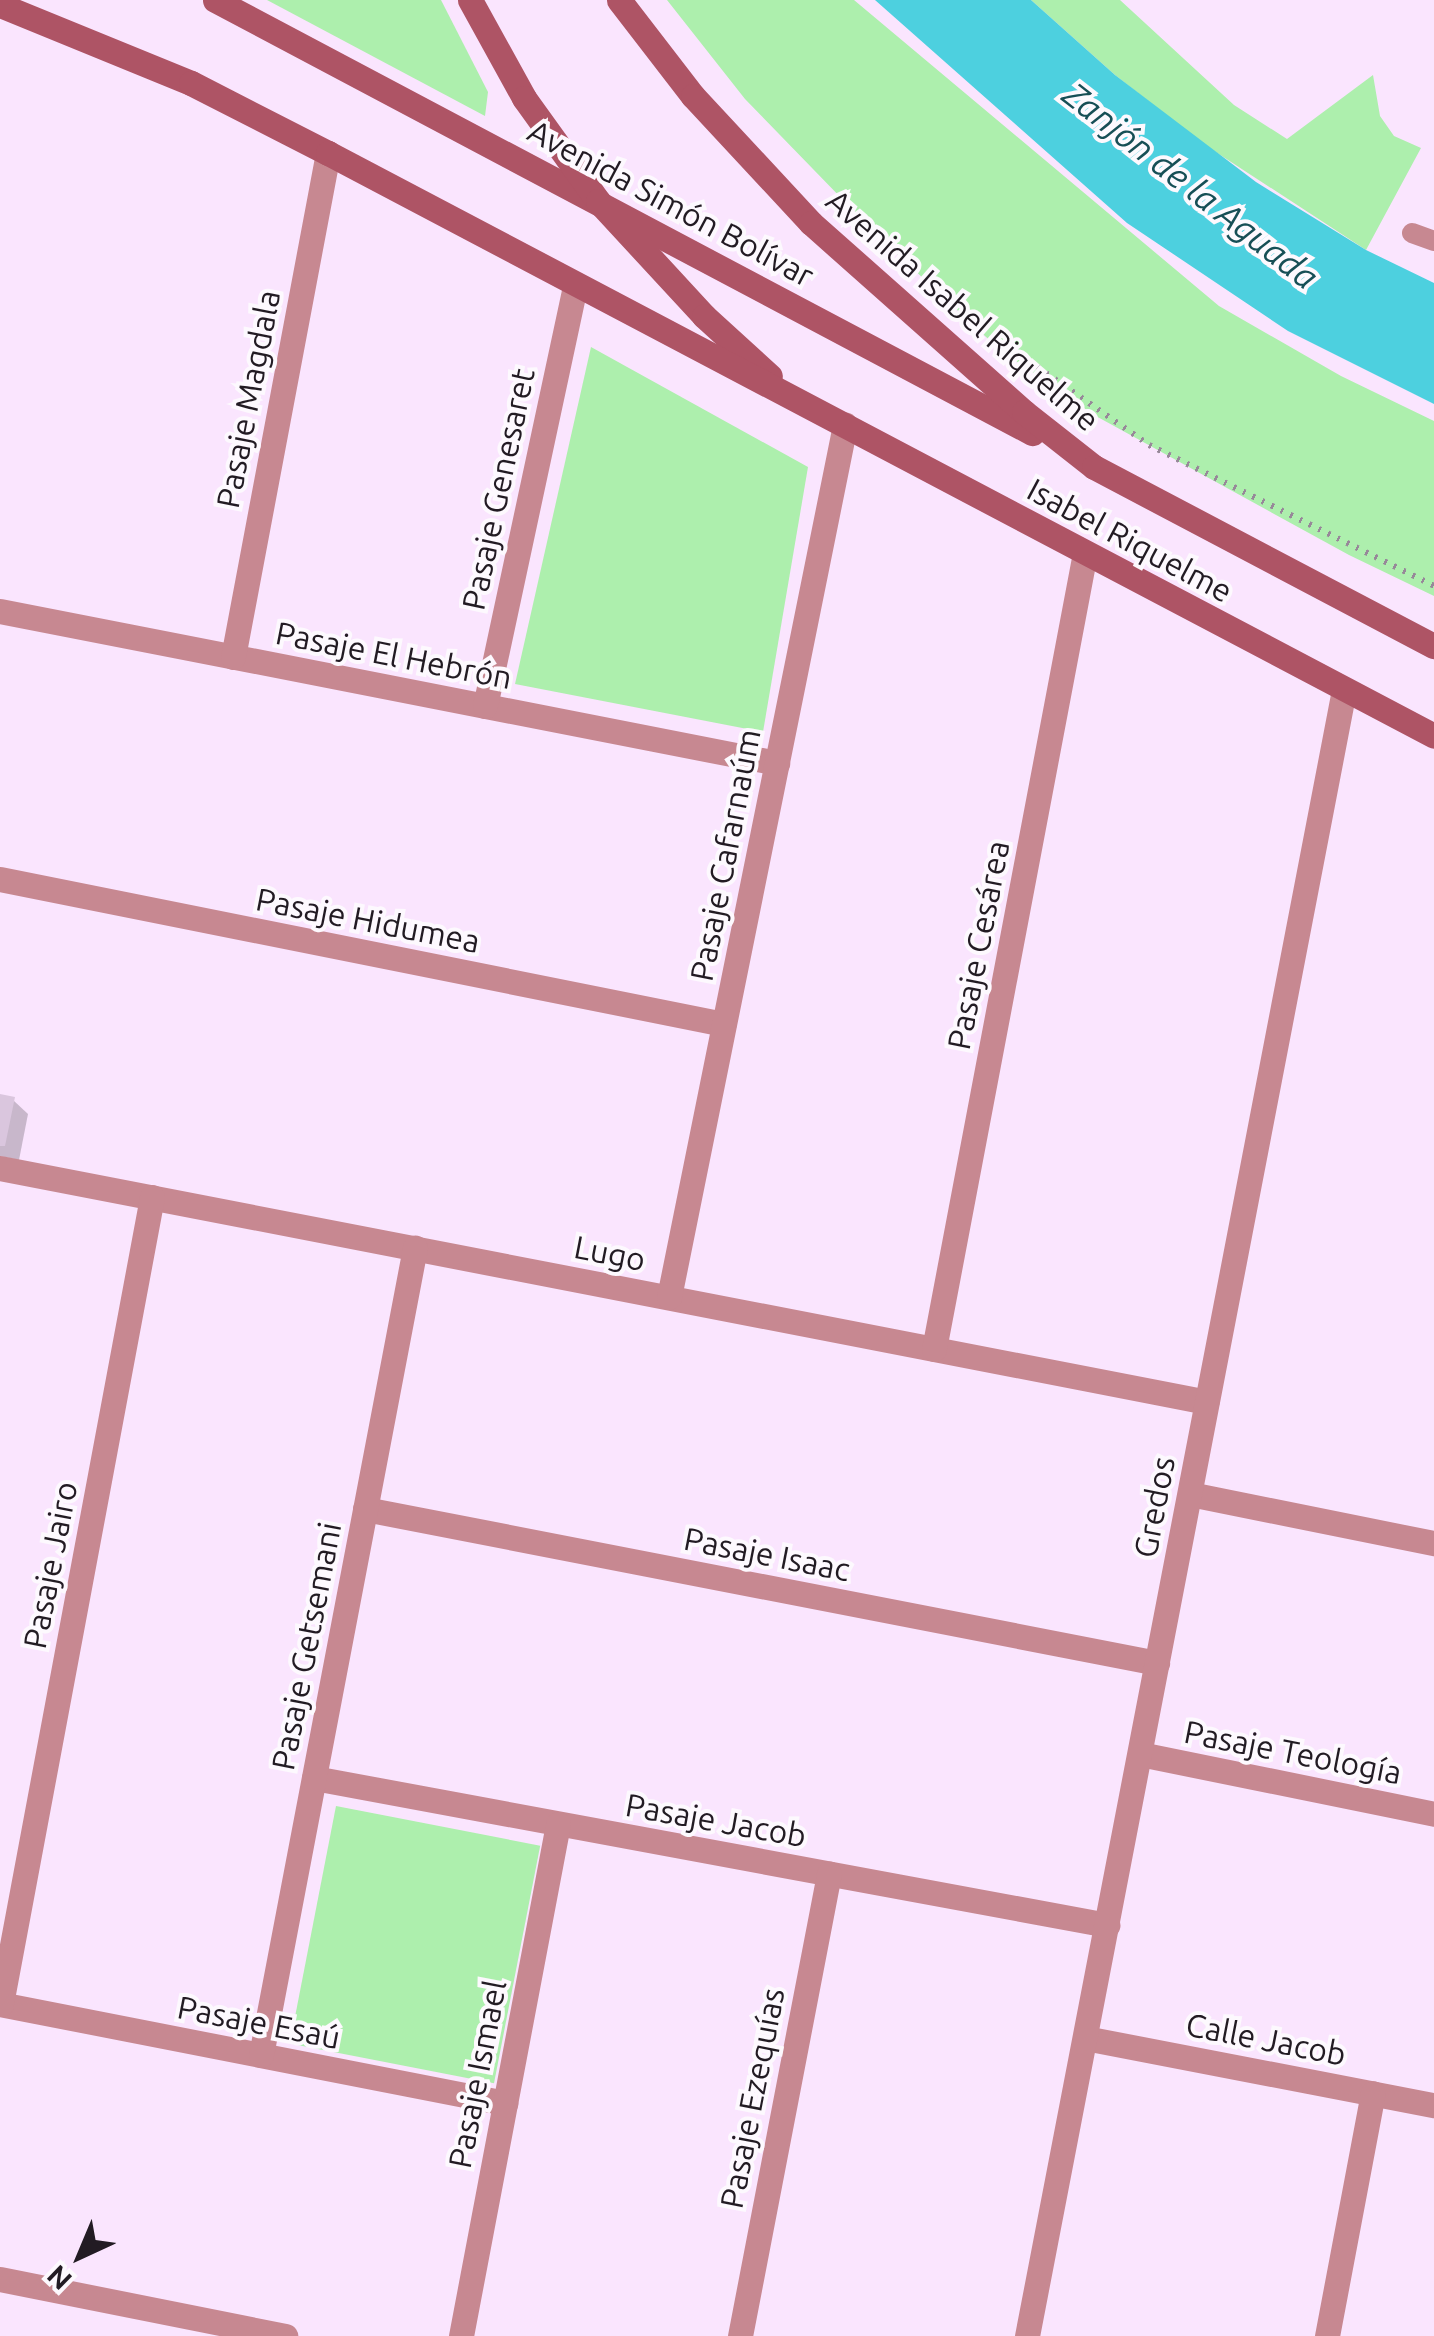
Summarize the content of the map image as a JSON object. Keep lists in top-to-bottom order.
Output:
{
  "streets": {
    "main road": ["Avenida Simón Bolívar", "Avenida Isabel Riquelme", "Isabel Riquelme"],
    "street": [
      "Pasaje Magdala",
      "Pasaje Genesaret",
      "Pasaje El Hebrón",
      "Pasaje Cafarnaúm",
      "Pasaje Hidumea",
      "Pasaje Cesárea",
      "Lugo",
      "Gredos",
      "Pasaje Isaac",
      "Pasaje Jairo",
      "Pasaje Getsemani",
      "Pasaje Teología",
      "Pasaje Jacob",
      "Pasaje Esaú",
      "Calle Jacob",
      "Pasaje Ismael",
      "Pasaje Ezequías"
    ]
  },
  "crossings": [
    ["Avenida Simón Bolívar", "Avenida Isabel Riquelme"],
    ["Pasaje Magdala", "Pasaje El Hebrón"],
    ["Pasaje Genesaret", "Pasaje El Hebrón"],
    ["Isabel Riquelme", "Pasaje Cafarnaúm"],
    ["Isabel Riquelme", "Pasaje Cesárea"],
    ["Isabel Riquelme", "Gredos"],
    ["Pasaje El Hebrón", "Pasaje Cafarnaúm"],
    ["Pasaje Cafarnaúm", "Pasaje Hidumea"],
    ["Pasaje Cafarnaúm", "Lugo"],
    ["Pasaje Cesárea", "Lugo"],
    ["Lugo", "Gredos"],
    ["Lugo", "Pasaje Jairo"],
    ["Lugo", "Pasaje Getsemani"],
    ["Gredos", "Pasaje Isaac"],
    ["Gredos", "Pasaje Teología"],
    ["Gredos", "Pasaje Jacob"],
    ["Gredos", "Calle Jacob"],
    ["Pasaje Isaac", "Pasaje Getsemani"],
    ["Pasaje Jairo", "Pasaje Esaú"],
    ["Pasaje Getsemani", "Pasaje Jacob"],
    ["Pasaje Getsemani", "Pasaje Esaú"],
    ["Pasaje Jacob", "Pasaje Ismael"],
    ["Pasaje Jacob", "Pasaje Ezequías"],
    ["Pasaje Esaú", "Pasaje Ismael"]
  ],
  "water": ["Zanjón de la Aguada"],
  "north": "bottom left"
}
